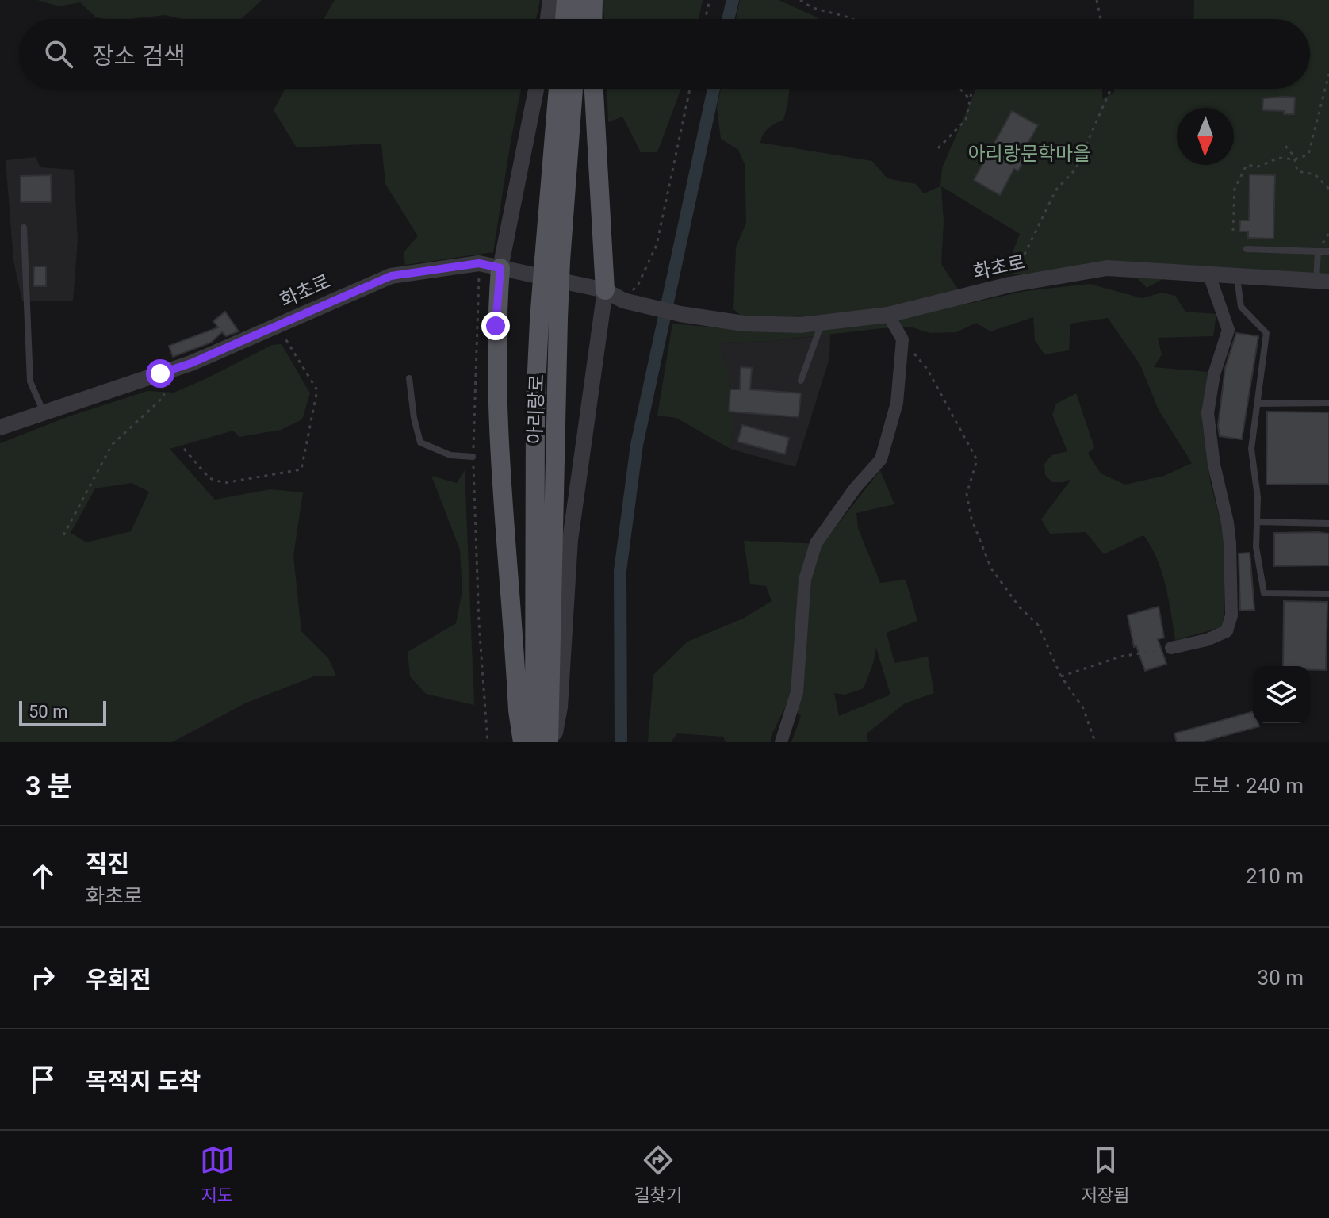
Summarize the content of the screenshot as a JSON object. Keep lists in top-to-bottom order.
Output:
{
  "streets": {
    "main road": ["아리랑로"],
    "street": ["화초로"]
  },
  "parks": ["아리랑문학마을"],
  "scale_bar": "50 m",
  "north": "bottom",
  "page": {
    "search": "장소 검색",
    "scale": "50 m",
    "heading": ["3 분", "도보 · 240 m"],
    "list": [
      ["직진", "화초로", "210 m"],
      ["우회전", "30 m"],
      "목적지 도착"
    ],
    "nav": ["지도", "길찾기", "저장됨"]
  }
}
